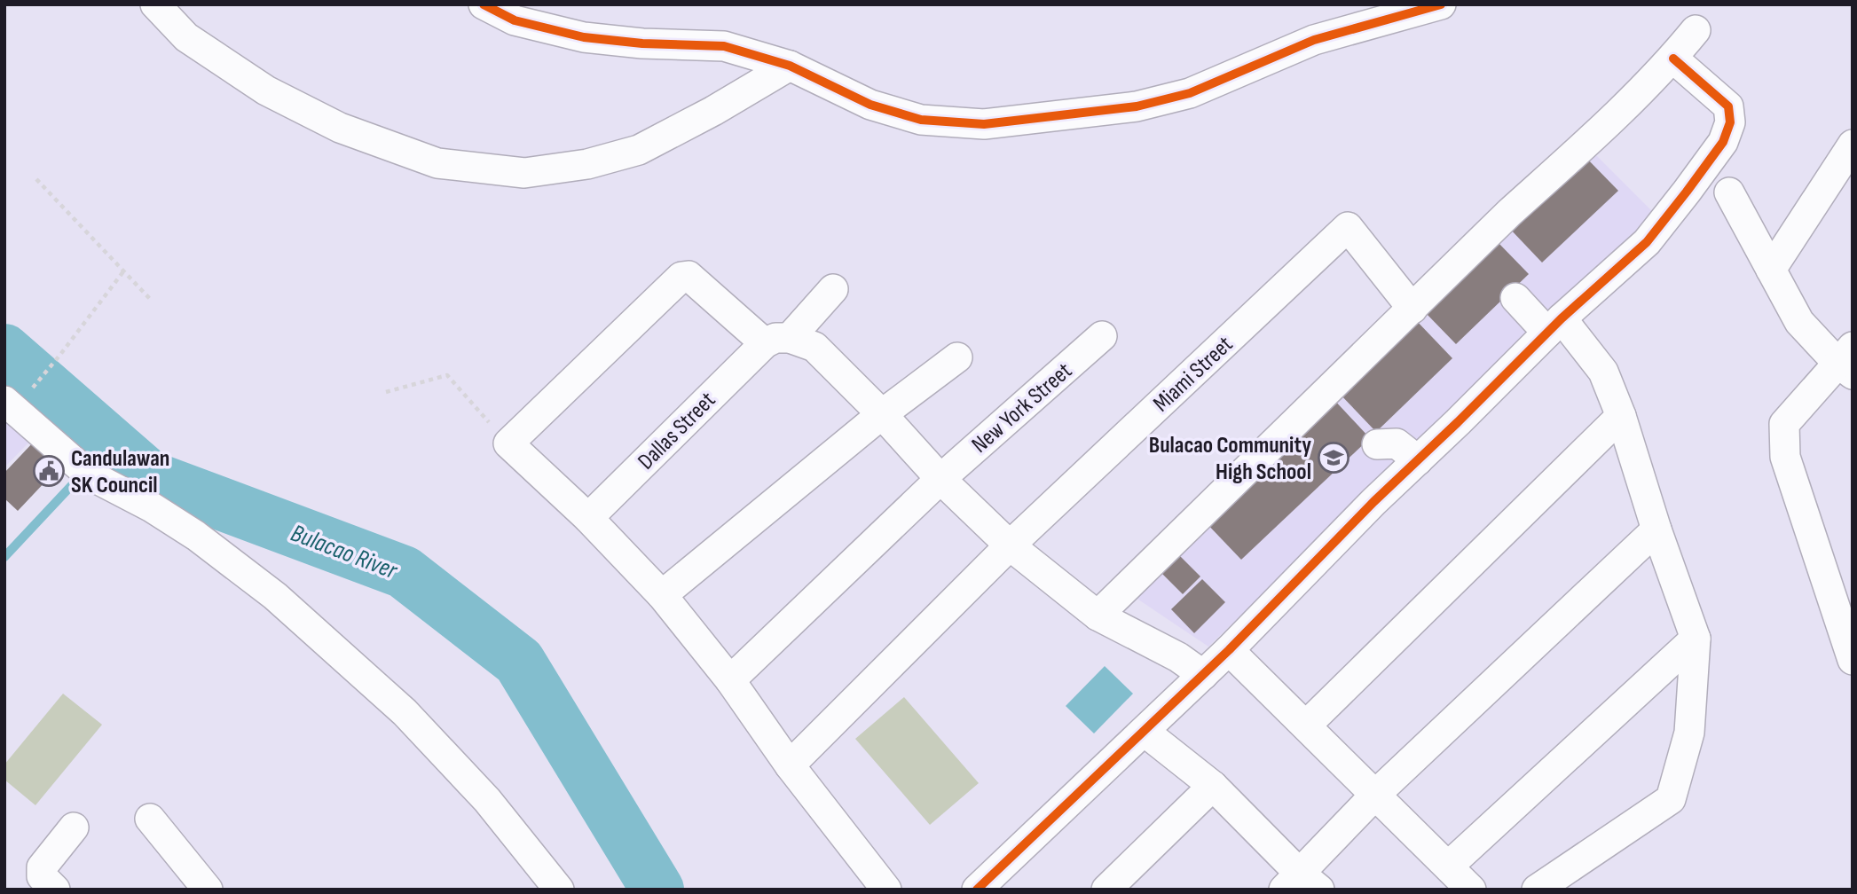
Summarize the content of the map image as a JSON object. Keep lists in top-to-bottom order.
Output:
{
  "streets": {
    "street": ["Miami Street", "New York Street", "Dallas Street"]
  },
  "water": ["Bulacao River"],
  "places": {
    "school or university": ["Bulacao Community High School"],
    "public building": ["Candulawan SK Council"]
  }
}
